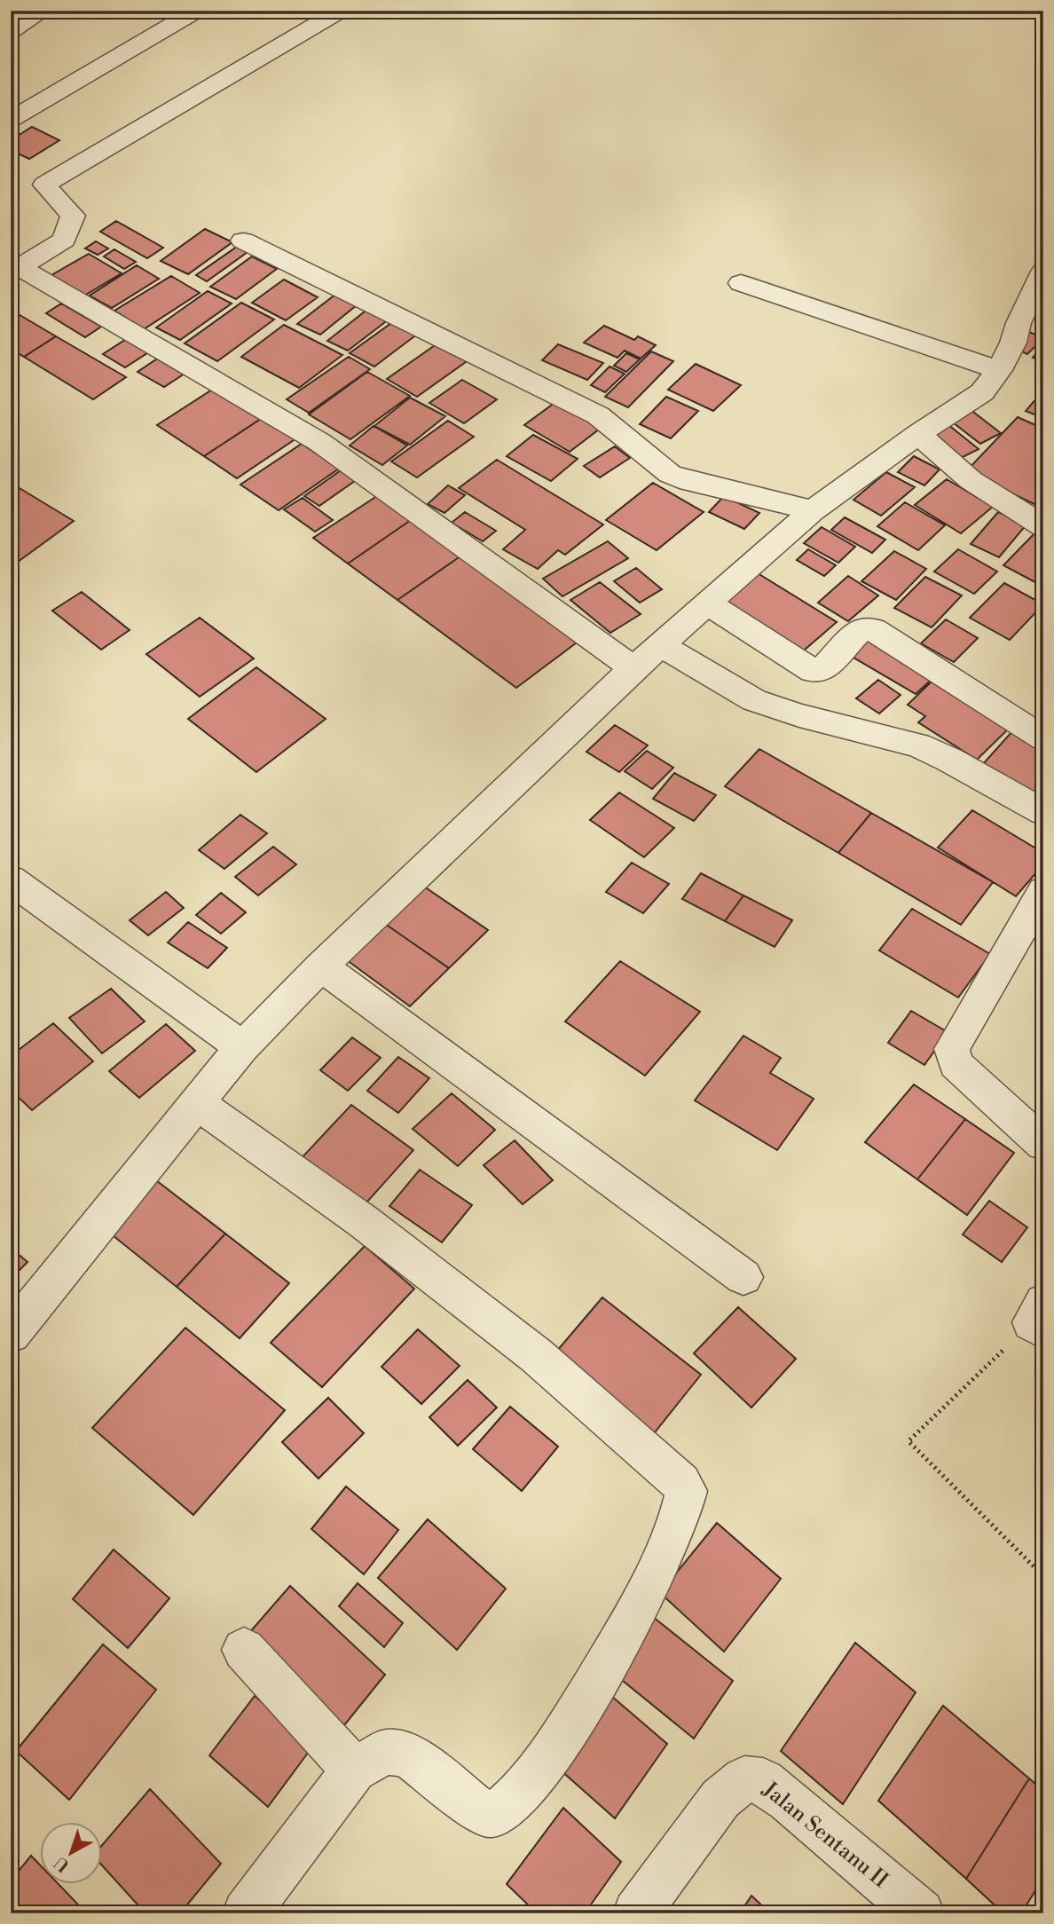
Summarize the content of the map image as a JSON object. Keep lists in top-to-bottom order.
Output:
{
  "streets": {
    "street": ["Jalan Sentanu II"]
  },
  "north": "bottom left"
}
